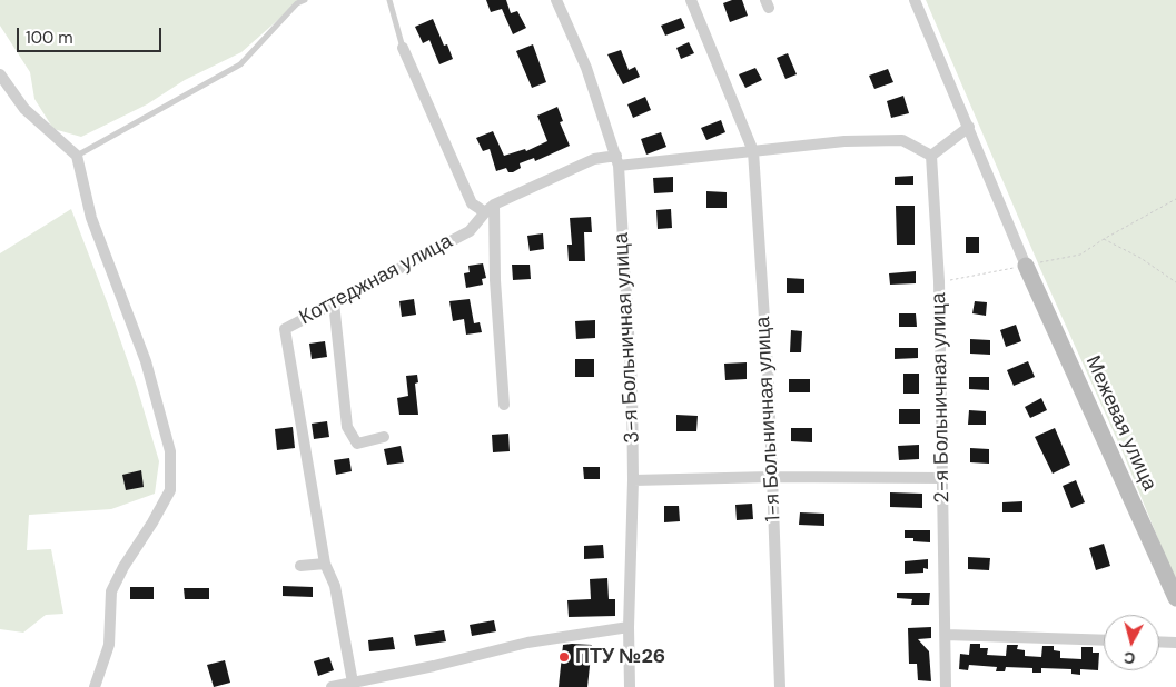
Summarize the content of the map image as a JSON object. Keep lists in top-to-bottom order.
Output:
{
  "streets": {
    "street": [
      "Коттеджная улица",
      "3-я Больничная улица",
      "2-я Больничная улица",
      "1-я Больничная улица",
      "Межевая улица"
    ]
  },
  "crossings": [
    ["Коттеджная улица", "3-я Больничная улица"],
    ["Коттеджная улица", "2-я Больничная улица"],
    ["Коттеджная улица", "1-я Больничная улица"]
  ],
  "places": ["ПТУ №26"],
  "scale_bar": "100 m",
  "north": "bottom"
}
